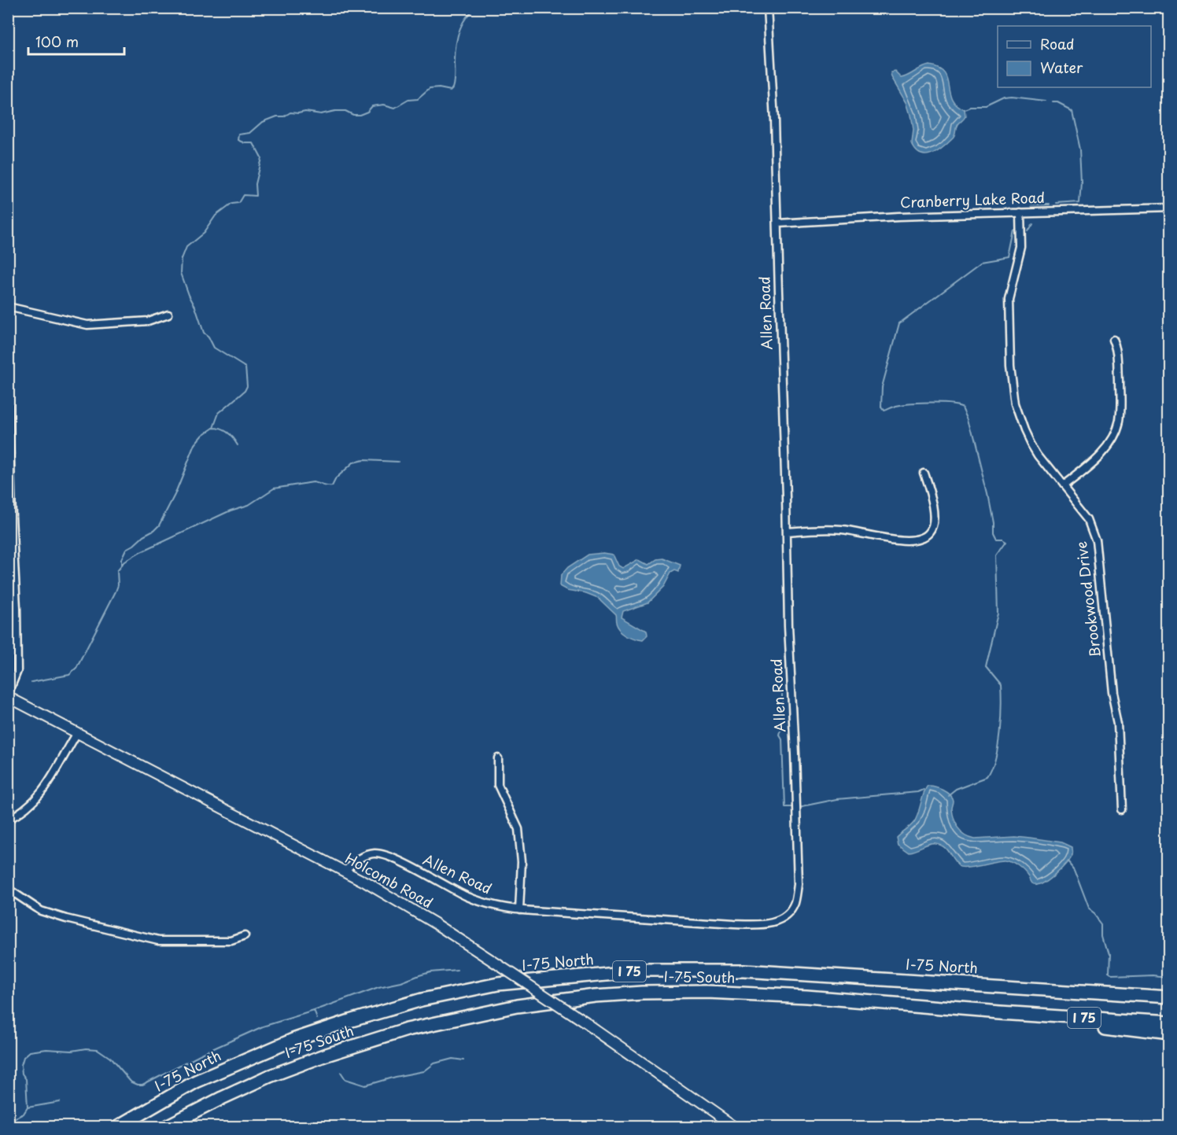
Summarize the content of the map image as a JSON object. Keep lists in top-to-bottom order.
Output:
{
  "streets": {
    "highway": ["I-75 North", "I 75", "I-75 South"],
    "street": [
      "Cranberry Lake Road",
      "Allen Road",
      "Brookwood Drive",
      "Holcomb Road"
    ]
  },
  "crossings": [
    ["Cranberry Lake Road", "Allen Road"],
    ["Cranberry Lake Road", "Brookwood Drive"],
    ["Allen Road", "Holcomb Road"]
  ],
  "legend": ["Road", "Water"],
  "scale_bar": "100 m"
}
